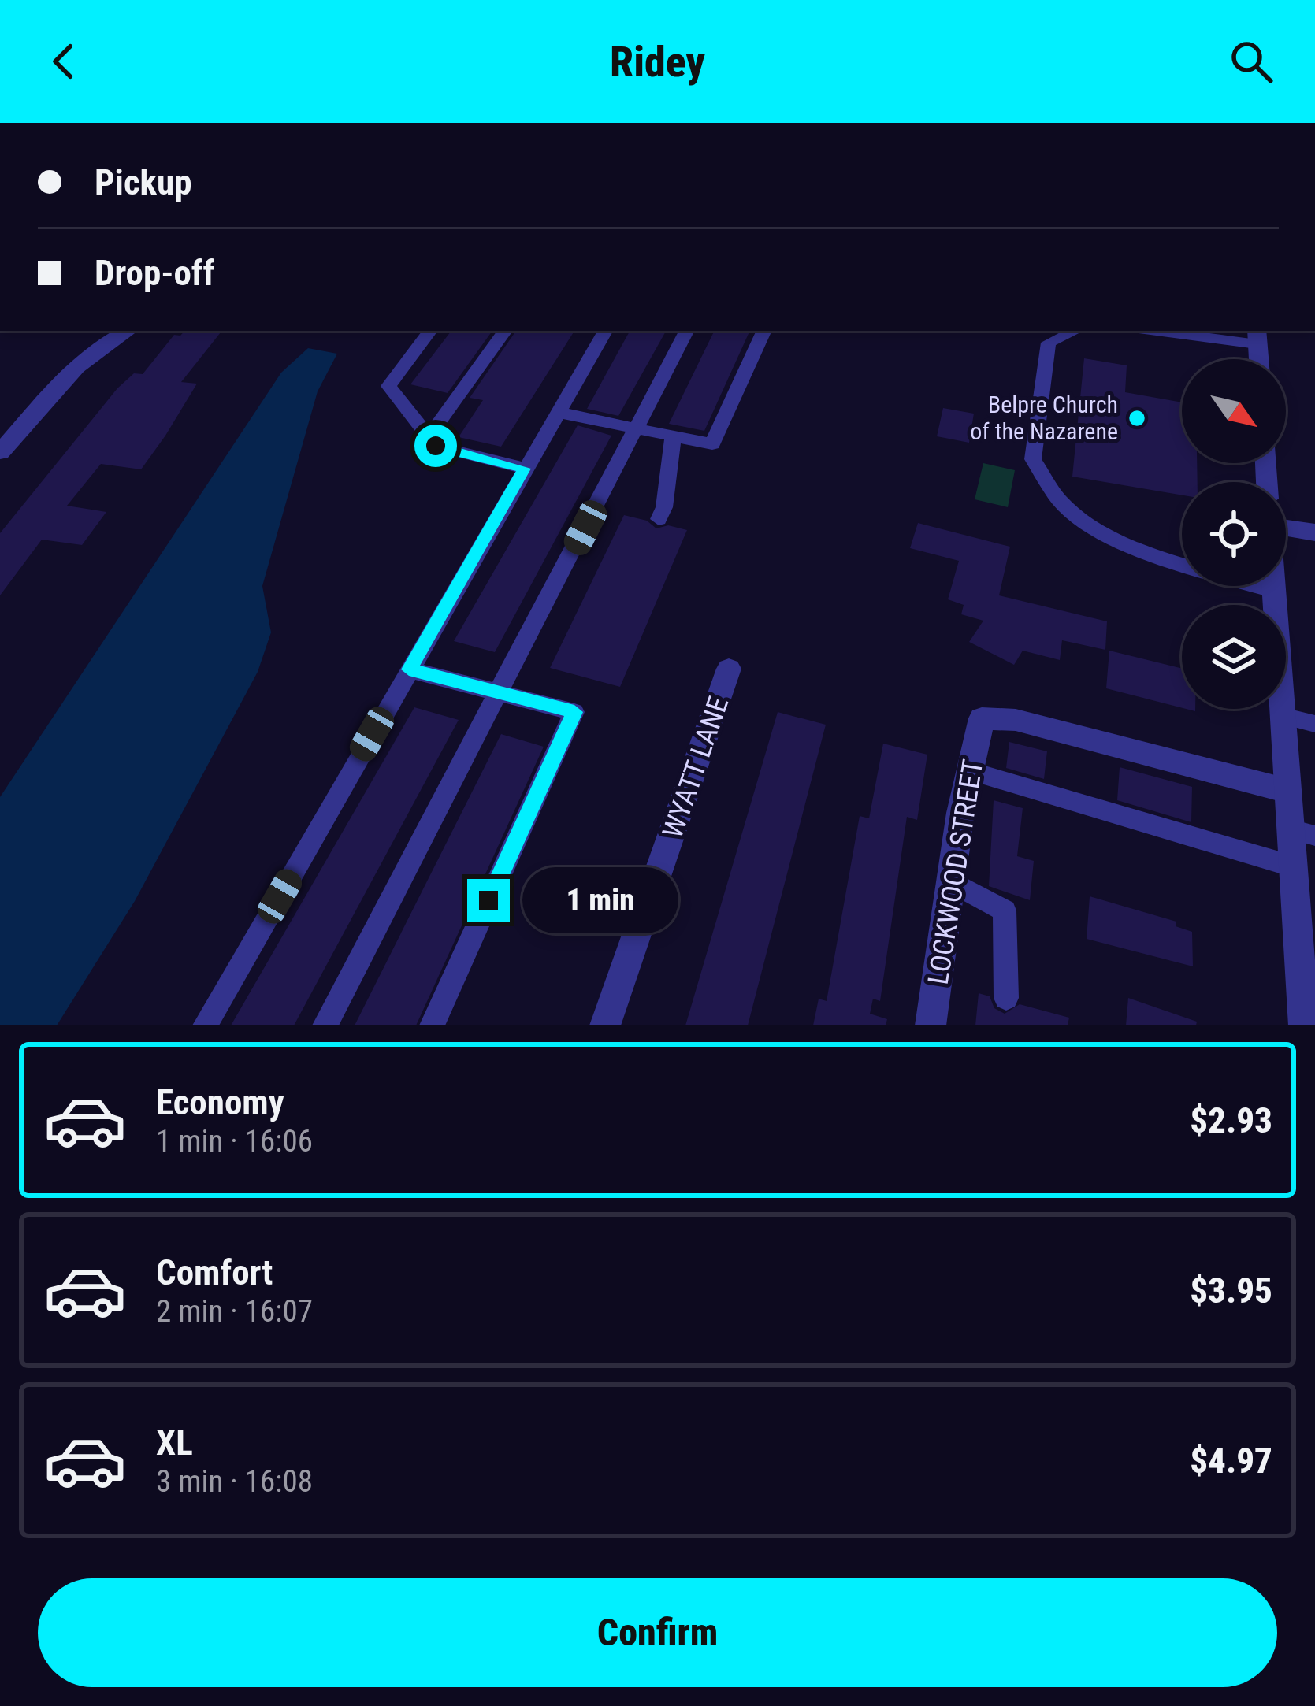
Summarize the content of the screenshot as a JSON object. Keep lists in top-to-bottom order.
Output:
{
  "streets": {
    "street": ["WYATT LANE", "LOCKWOOD STREET"]
  },
  "places": ["Belpre Church of the Nazarene"],
  "north": "bottom right",
  "page": {
    "header": "Ridey",
    "banner": ["Pickup", "Drop-off"],
    "bubble": "1 min",
    "list": [
      {
        "name": "Economy",
        "note": "1 min · 16:06",
        "value": "$2.93"
      },
      {
        "name": "Comfort",
        "note": "2 min · 16:07",
        "value": "$3.95"
      },
      {
        "name": "XL",
        "note": "3 min · 16:08",
        "value": "$4.97"
      }
    ],
    "buttons": "Confirm"
  }
}
